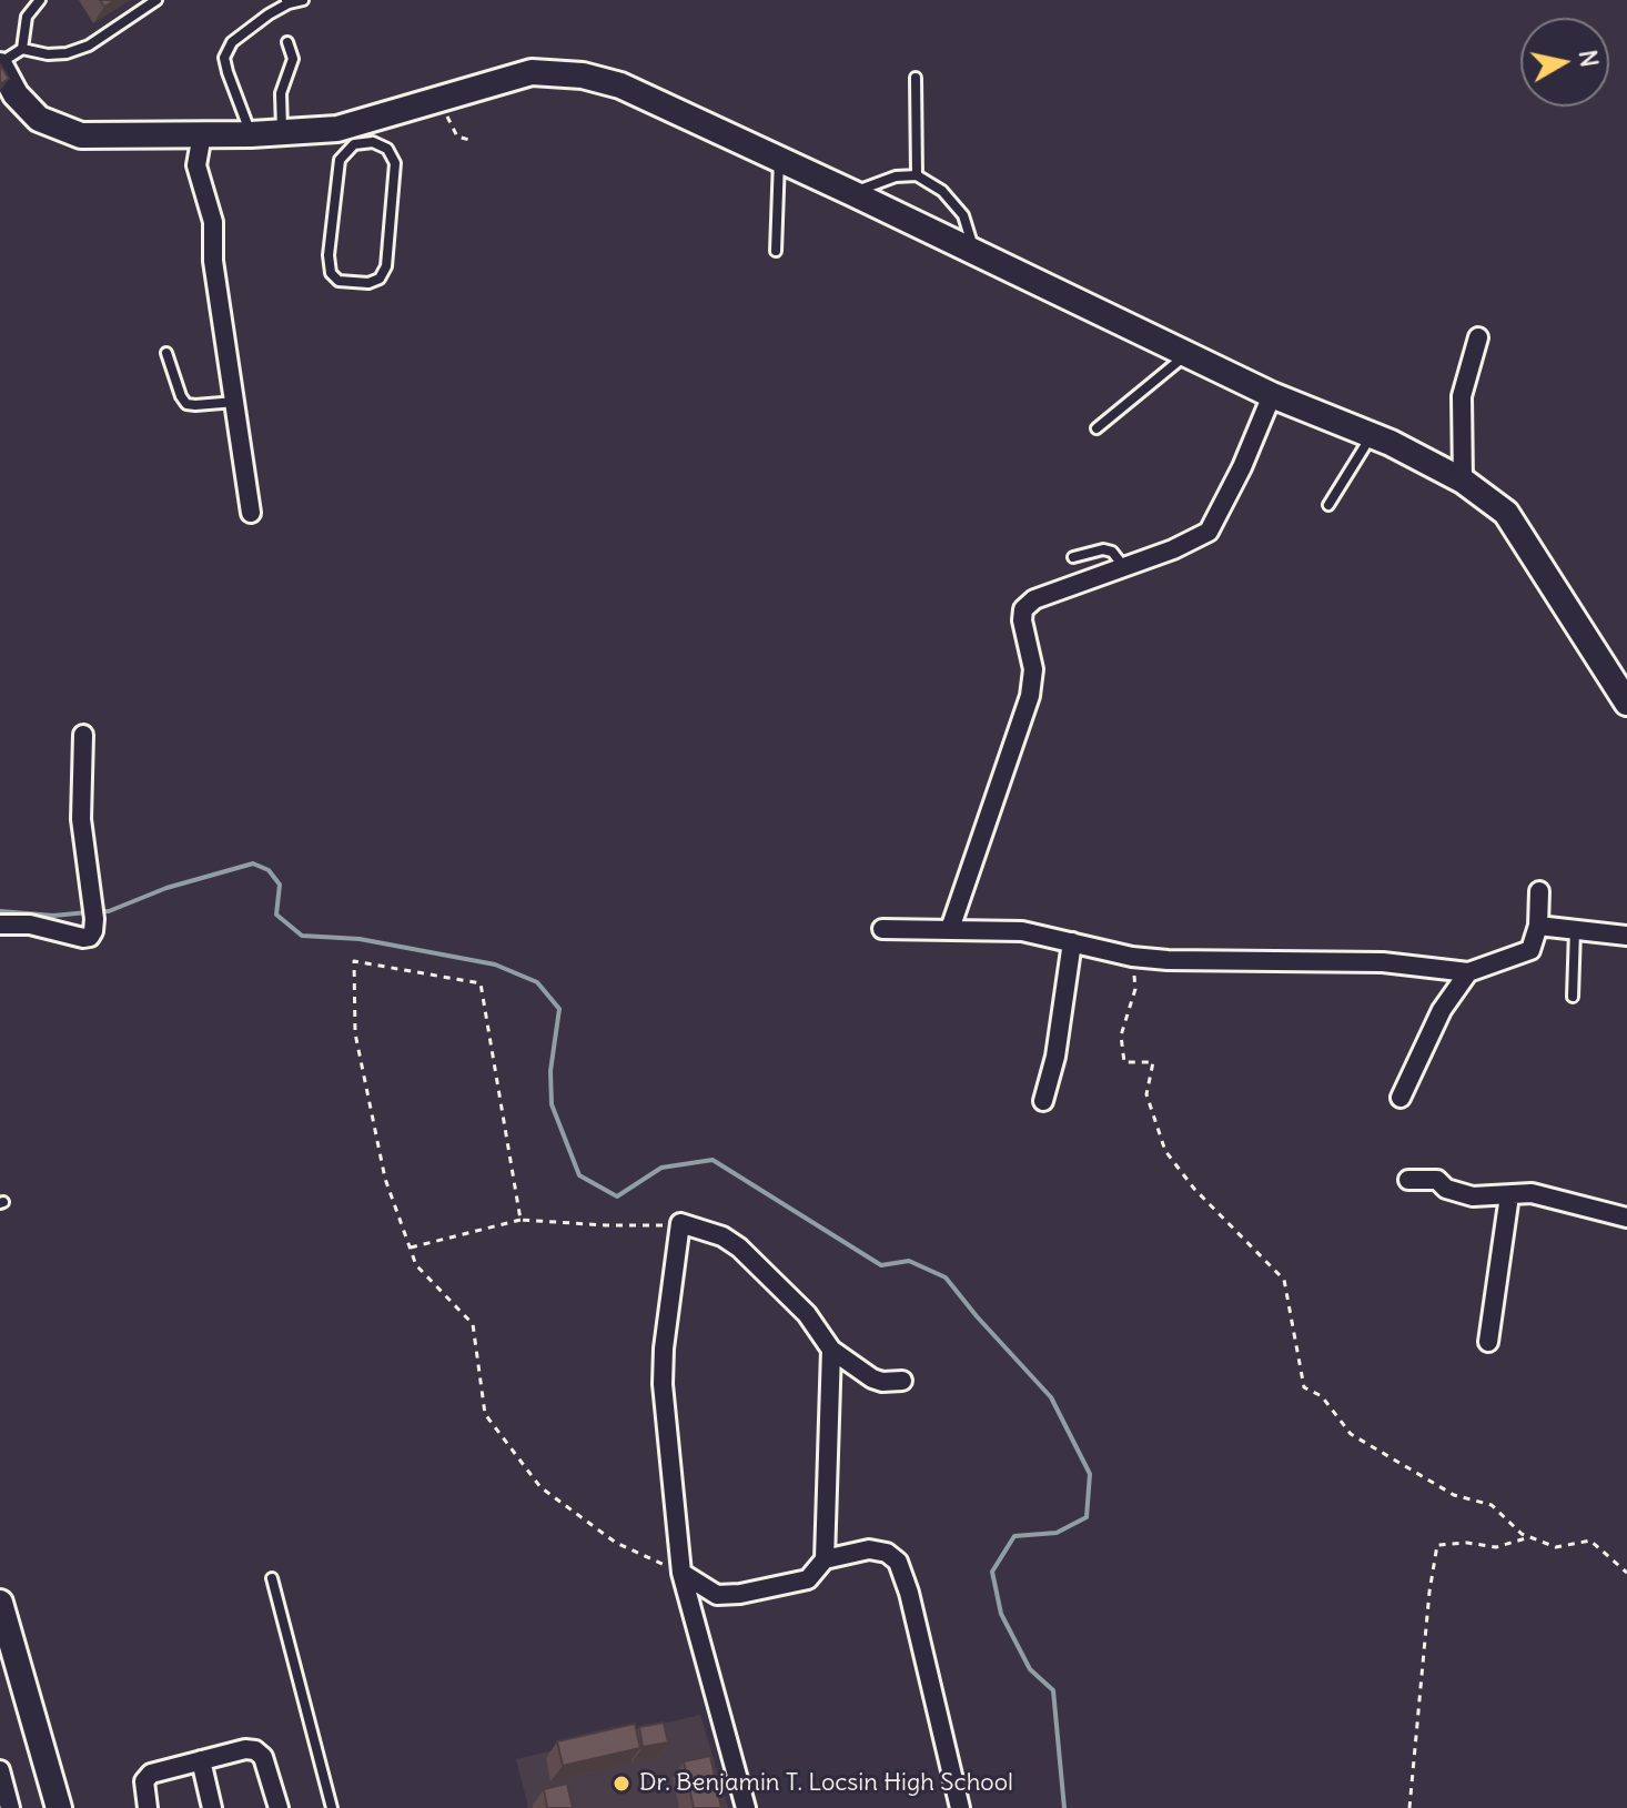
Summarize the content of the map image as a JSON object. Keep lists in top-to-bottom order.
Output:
{
  "places": ["Dr. Benjamin T. Locsin High School"],
  "north": "right"
}
